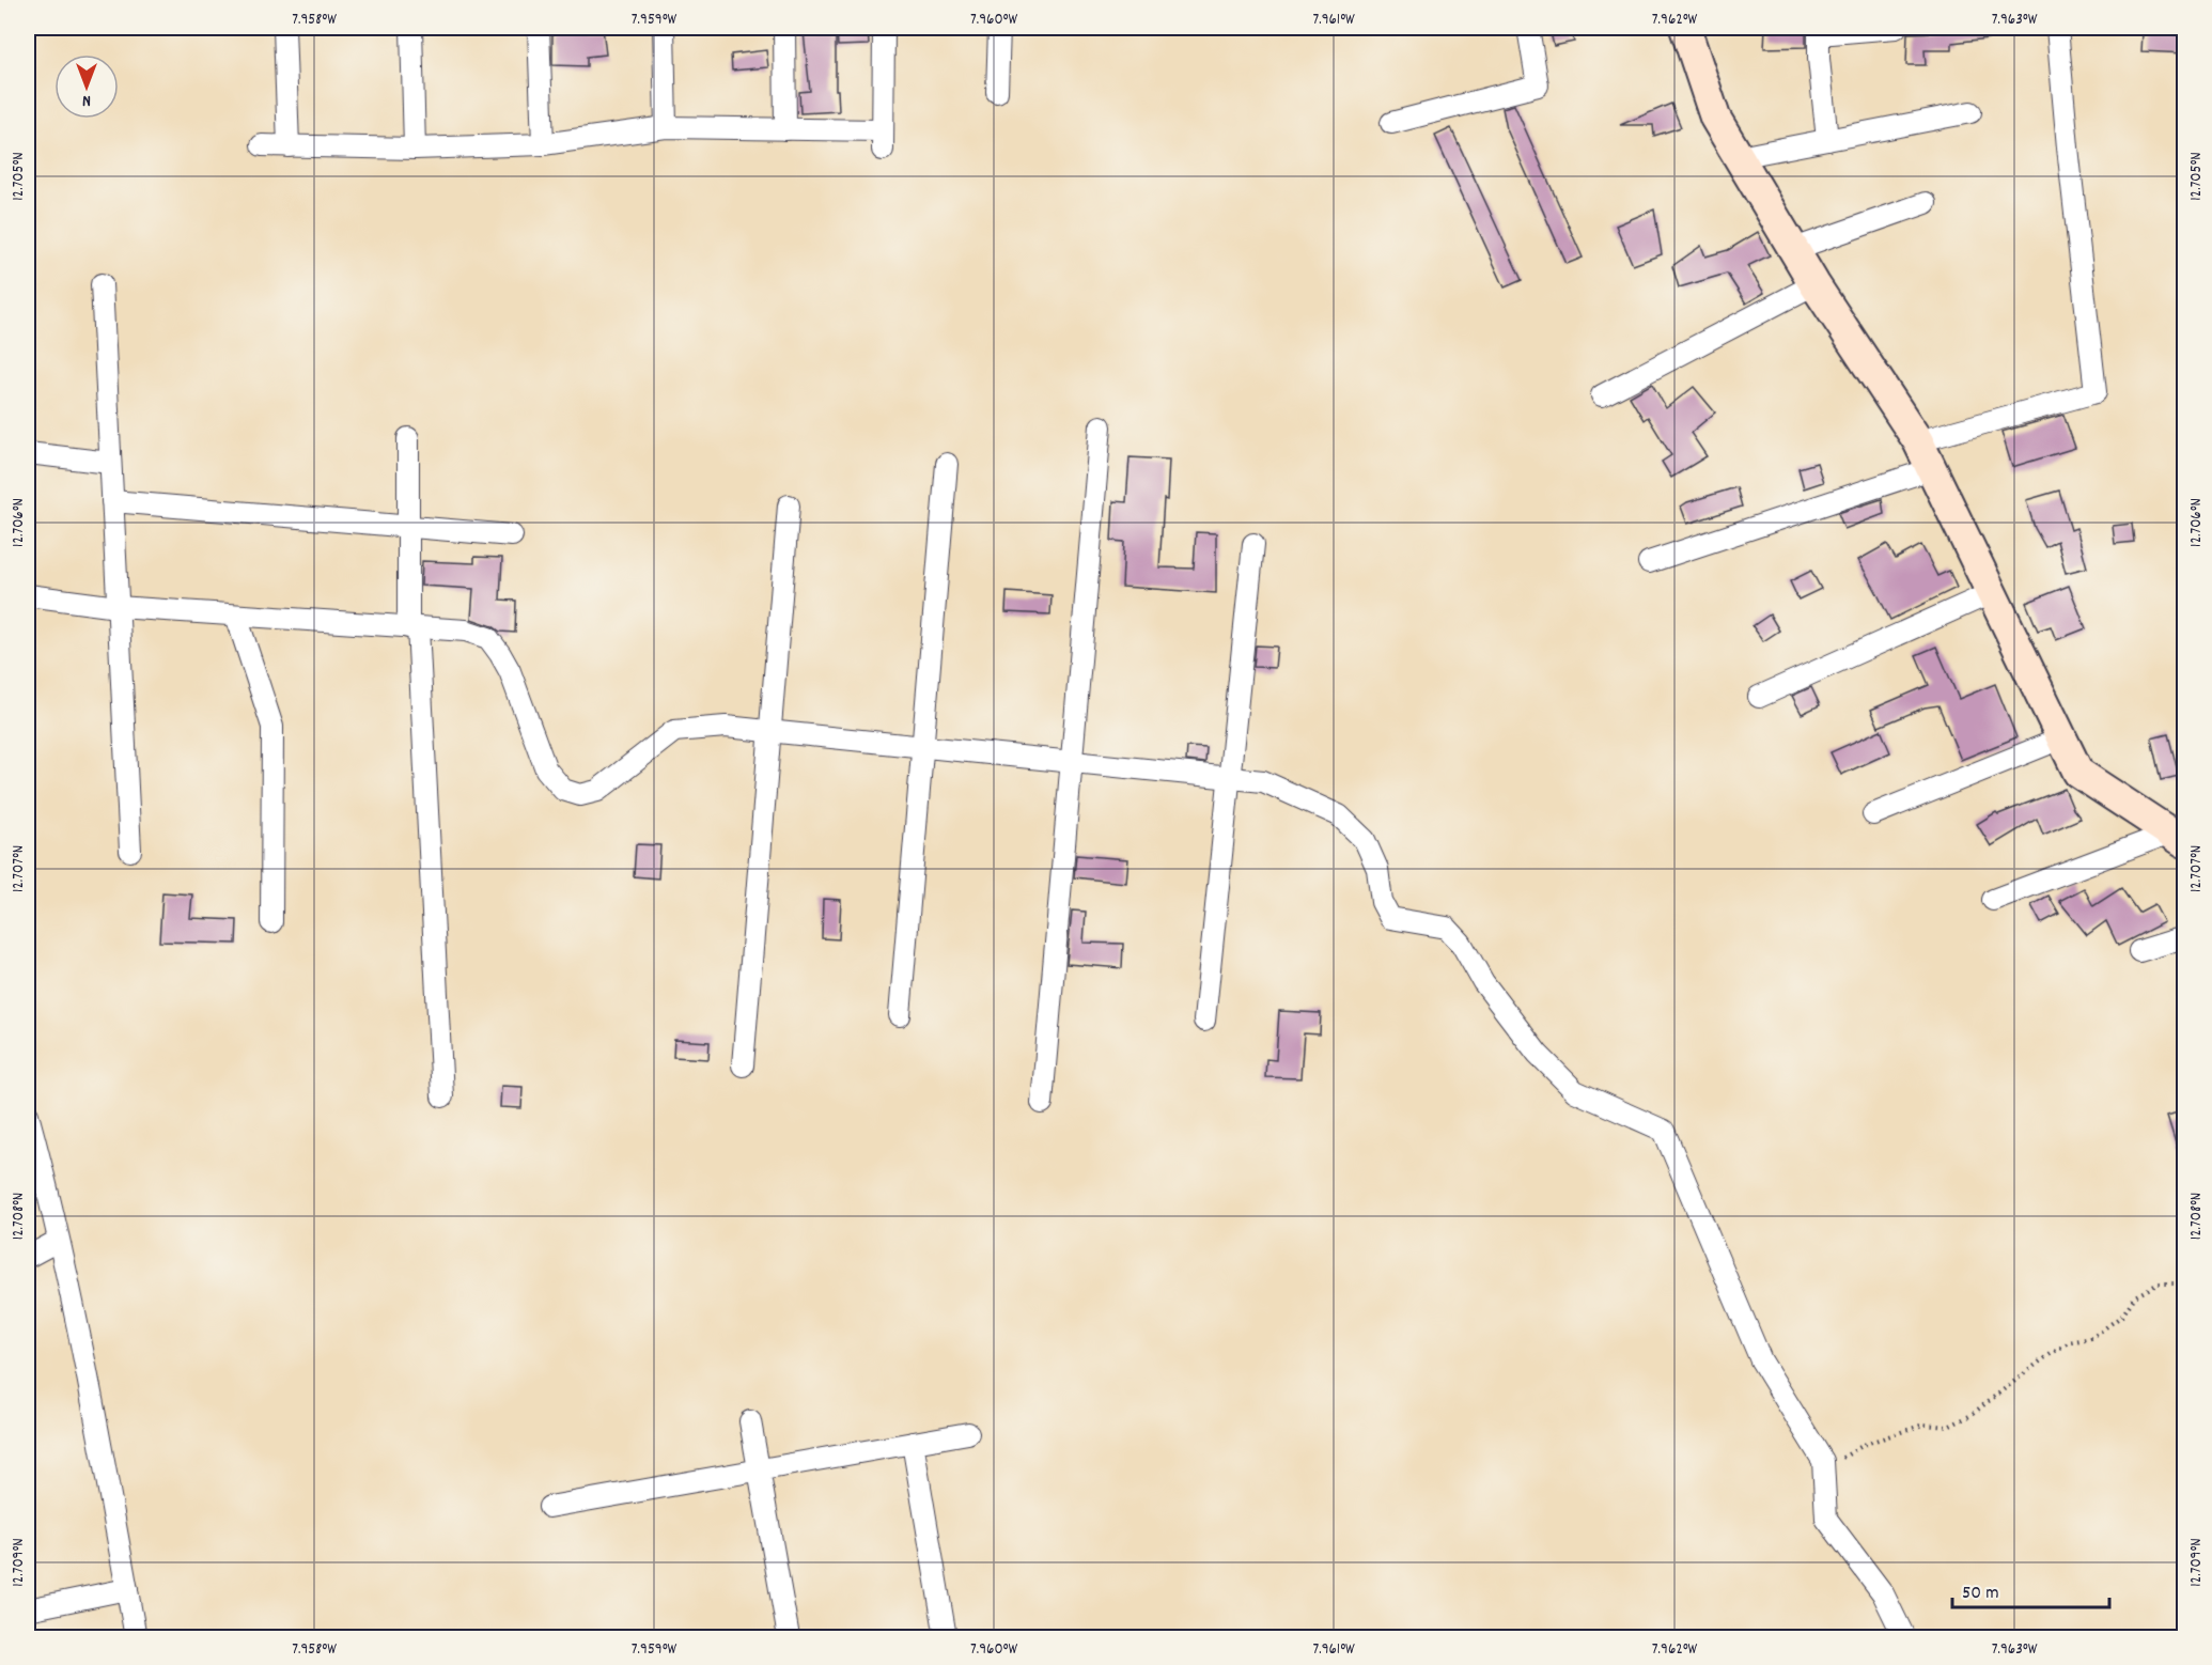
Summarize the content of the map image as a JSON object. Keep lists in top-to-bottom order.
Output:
{
  "scale_bar": "50 m",
  "north": "bottom",
  "coordinates": [
    "7.958°W",
    "7.959°W",
    "7.960°W",
    "7.961°W",
    "7.962°W",
    "7.963°W",
    "12.705°N",
    "12.706°N",
    "12.707°N",
    "12.708°N",
    "12.709°N"
  ]
}
